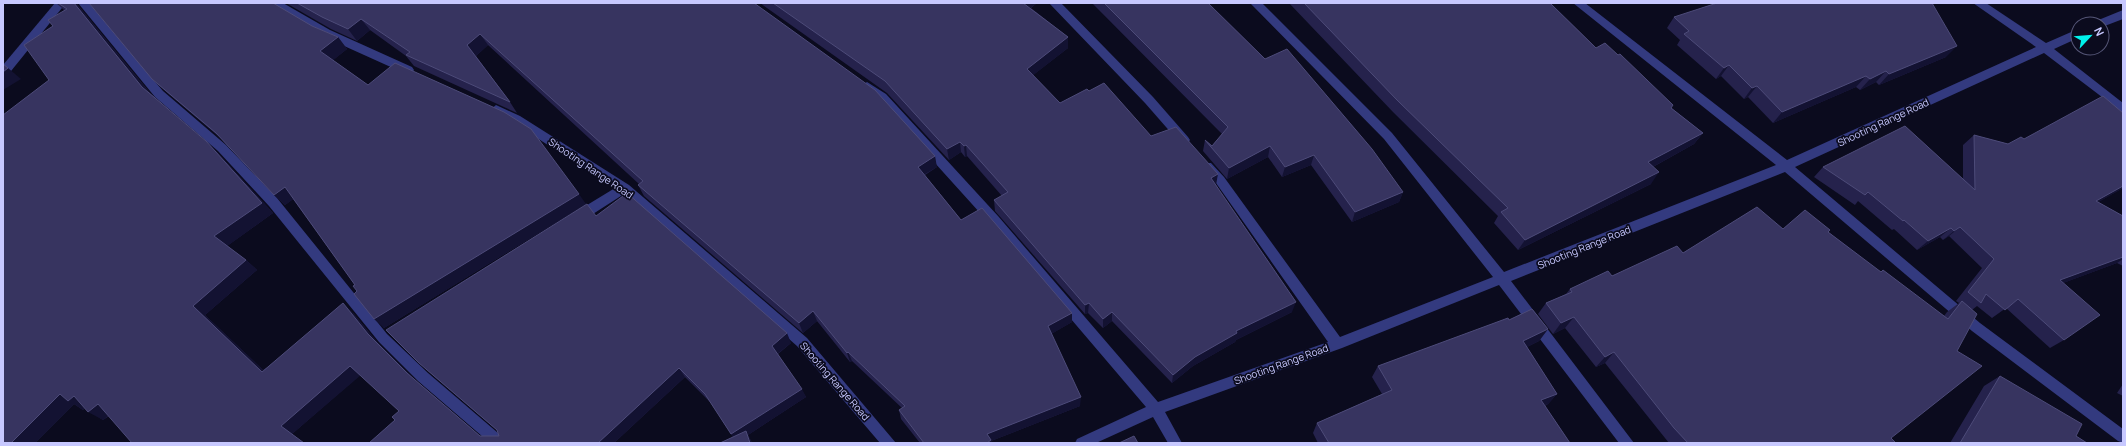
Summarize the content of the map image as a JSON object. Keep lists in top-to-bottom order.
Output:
{
  "streets": {
    "street": ["Shooting Range Road"]
  },
  "north": "top right"
}
